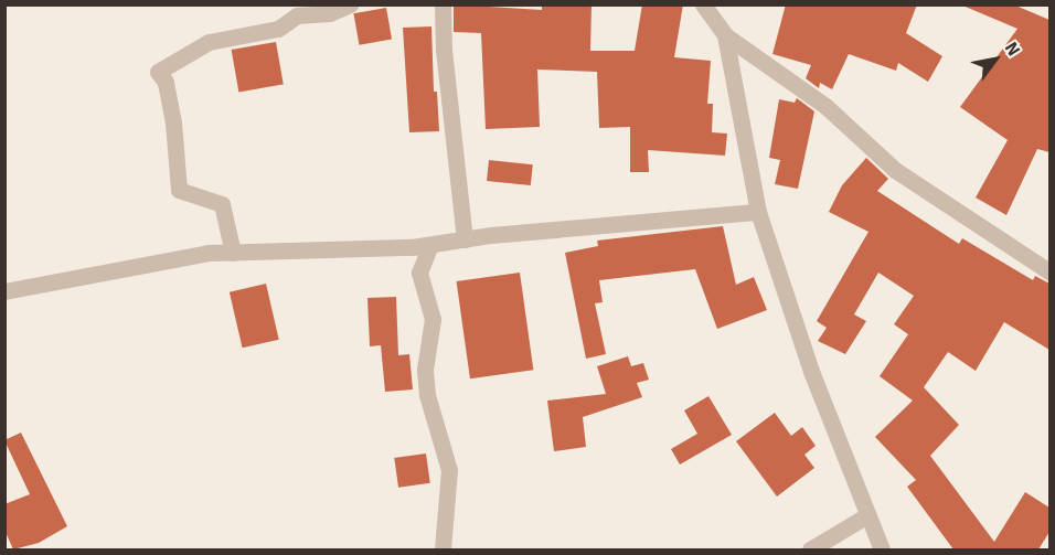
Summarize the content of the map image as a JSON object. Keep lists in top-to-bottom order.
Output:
{
  "north": "top right"
}
